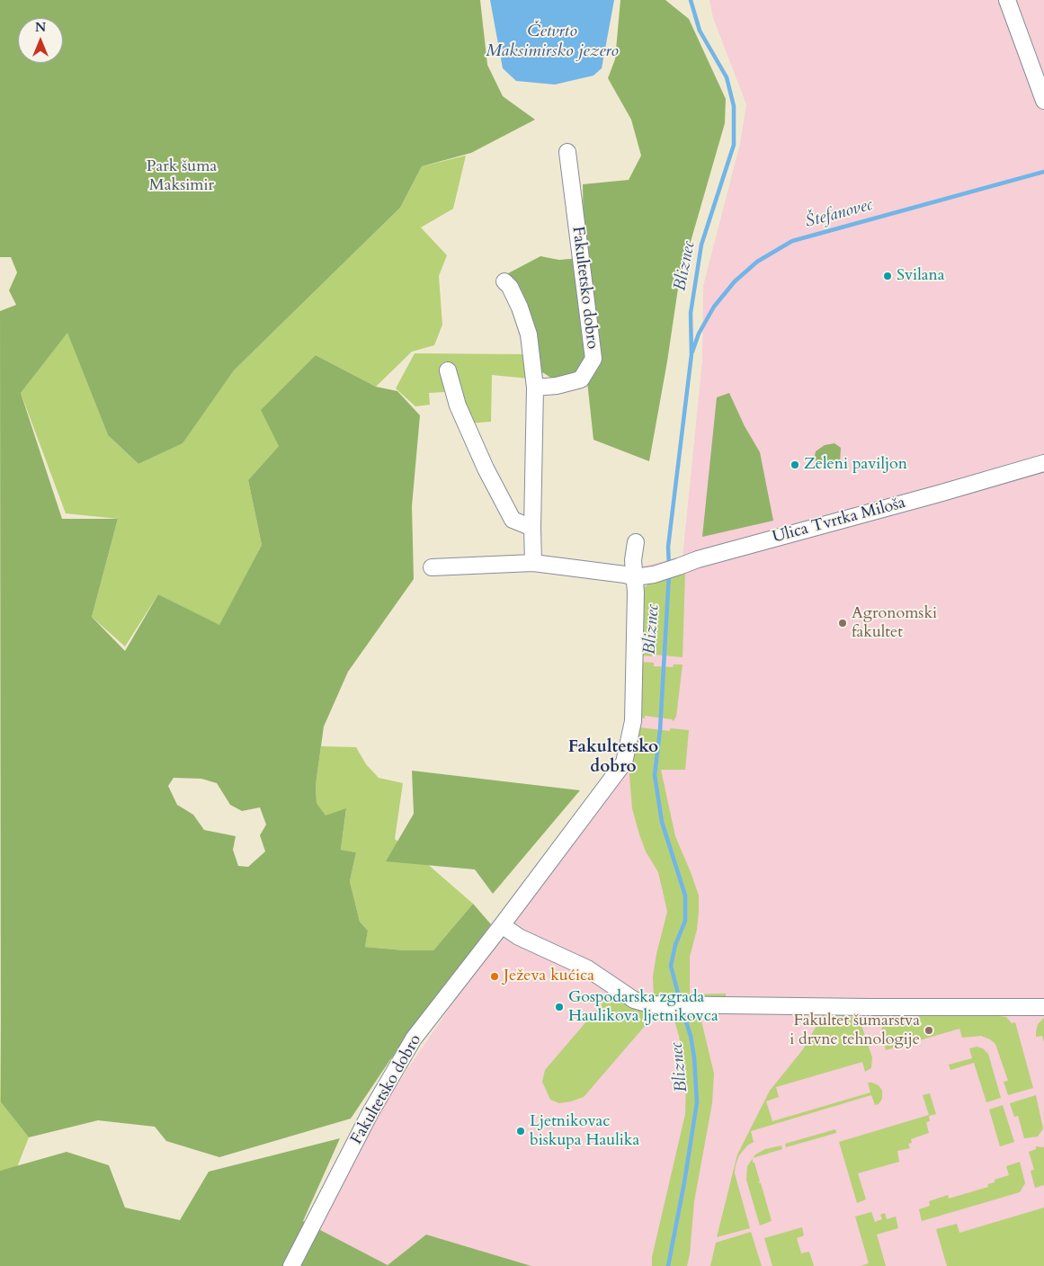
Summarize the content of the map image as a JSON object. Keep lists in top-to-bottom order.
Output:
{
  "streets": {
    "street": ["Fakultetsko dobro", "Ulica Tvrtka Miloša"]
  },
  "crossings": [
    ["Fakultetsko dobro", "Ulica Tvrtka Miloša"]
  ],
  "districts": ["Fakultetsko dobro"],
  "water": ["Četvrto Maksimirsko jezero", "Štefanovec", "Bliznec"],
  "parks": ["Park šuma Maksimir"],
  "places": [
    "Svilana",
    "Zeleni paviljon",
    "Agronomski fakultet",
    "Ježeva kućica",
    "Gospodarska zgrada Haulikova ljetnikovca",
    "Fakultet šumarstva i drvne tehnologije",
    "Ljetnikovac biskupa Haulika"
  ],
  "north": "top"
}
